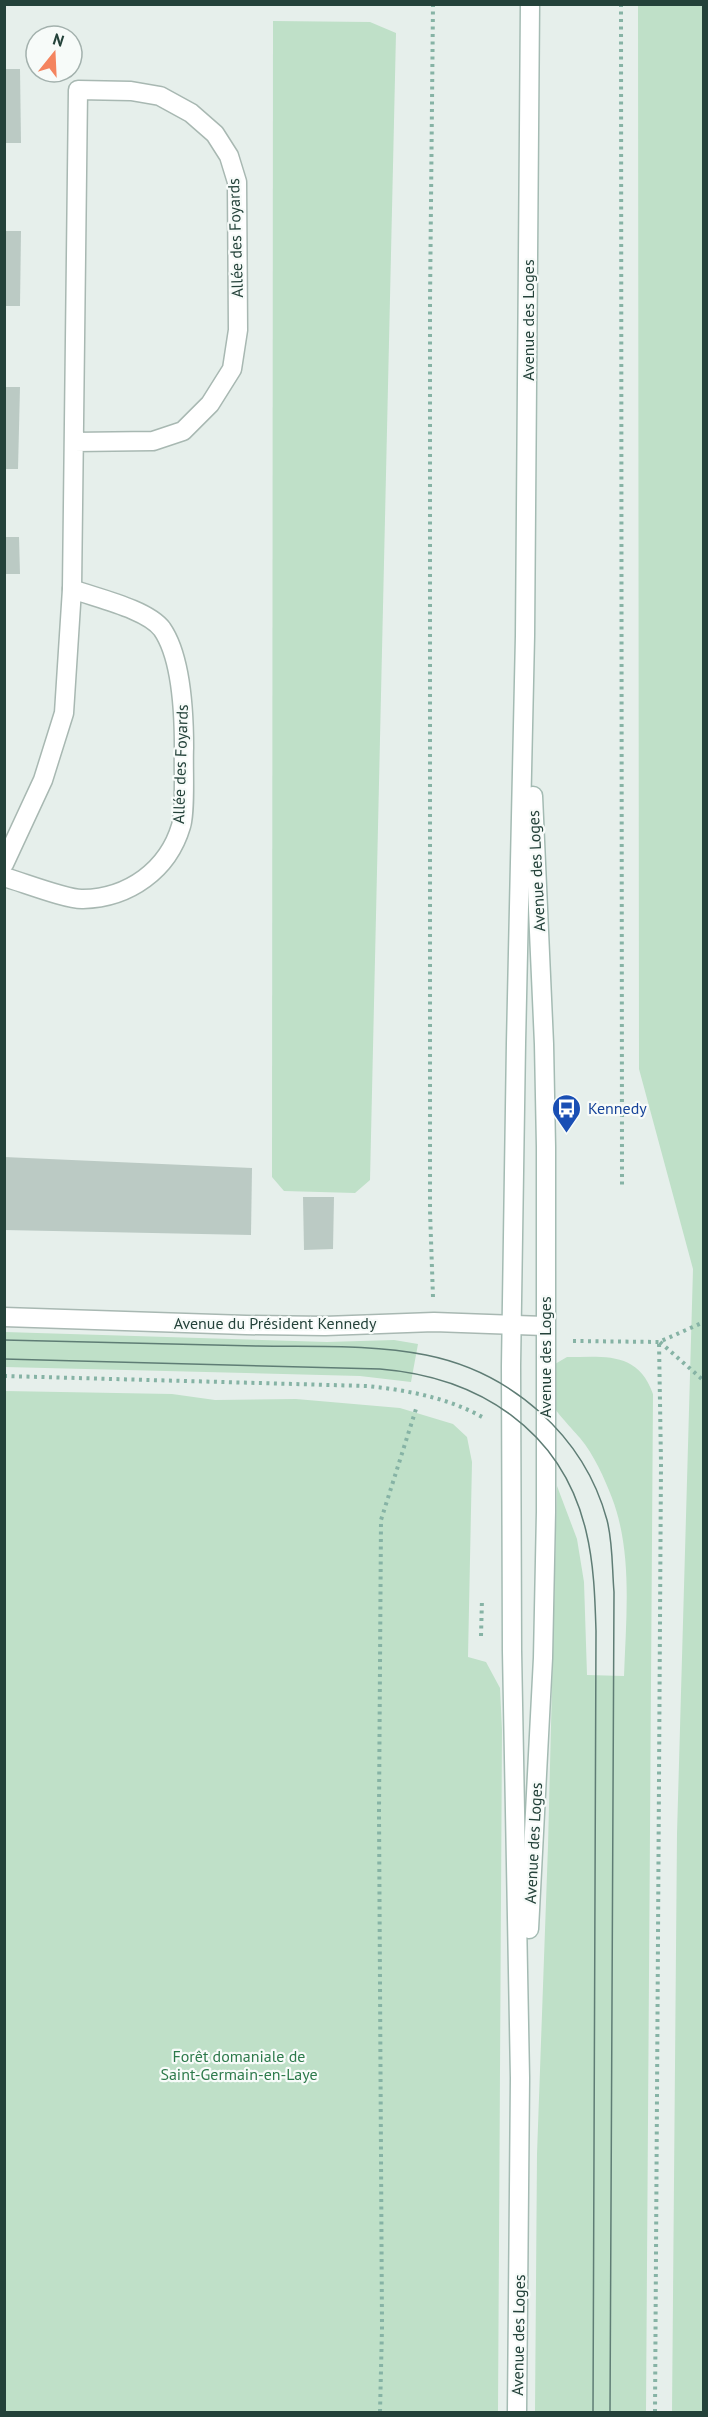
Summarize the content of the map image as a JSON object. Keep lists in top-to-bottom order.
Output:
{
  "streets": {
    "main road": ["Allée des Foyards", "Avenue des Loges", "Avenue du Président Kennedy"]
  },
  "crossings": [
    ["Avenue des Loges", "Avenue du Président Kennedy"]
  ],
  "parks": ["Forêt domaniale de Saint-Germain-en-Laye"],
  "places": {
    "bus stop": ["Kennedy"]
  },
  "north": "top"
}
